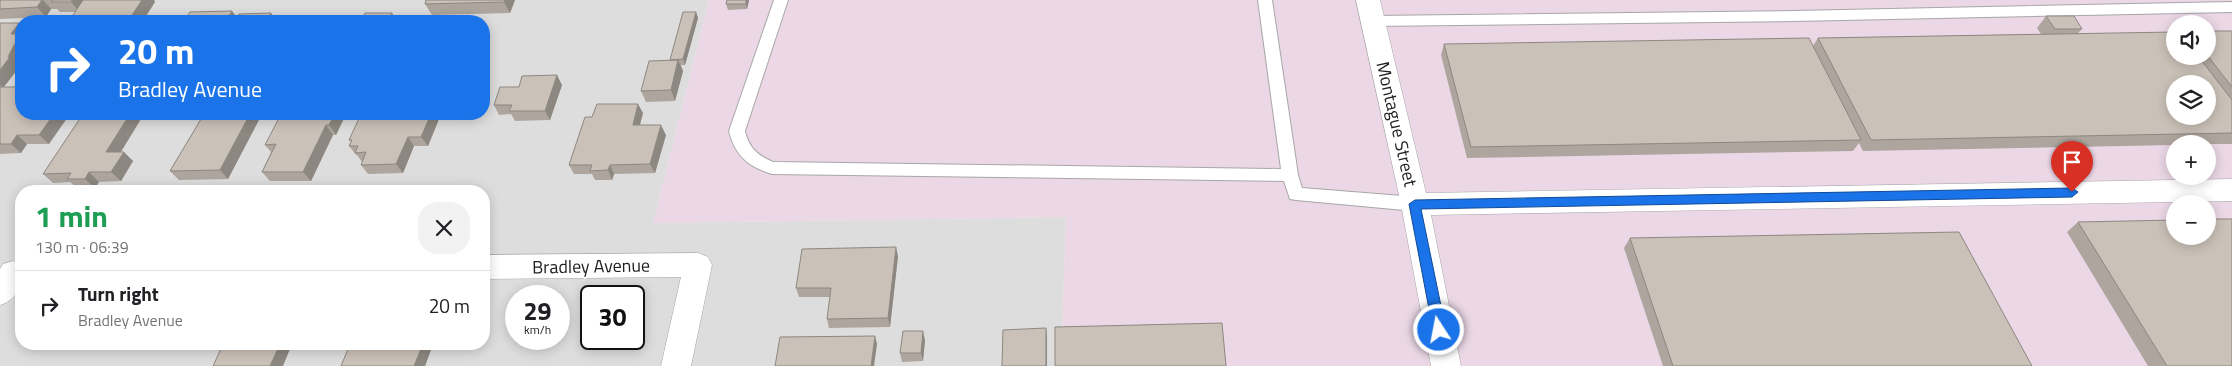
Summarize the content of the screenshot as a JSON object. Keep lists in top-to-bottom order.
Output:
{
  "streets": {
    "street": ["Montague Street", "Bradley Avenue"]
  },
  "page": {
    "map_buttons": ["+", "−"],
    "turn": ["20 m", "Bradley Avenue"],
    "heading": ["1 min", "130 m · 06:39"],
    "list": [
      {
        "name": "Turn right",
        "note": "Bradley Avenue",
        "value": "20 m"
      }
    ],
    "speed": "29 km/h",
    "limit": "30"
  }
}
